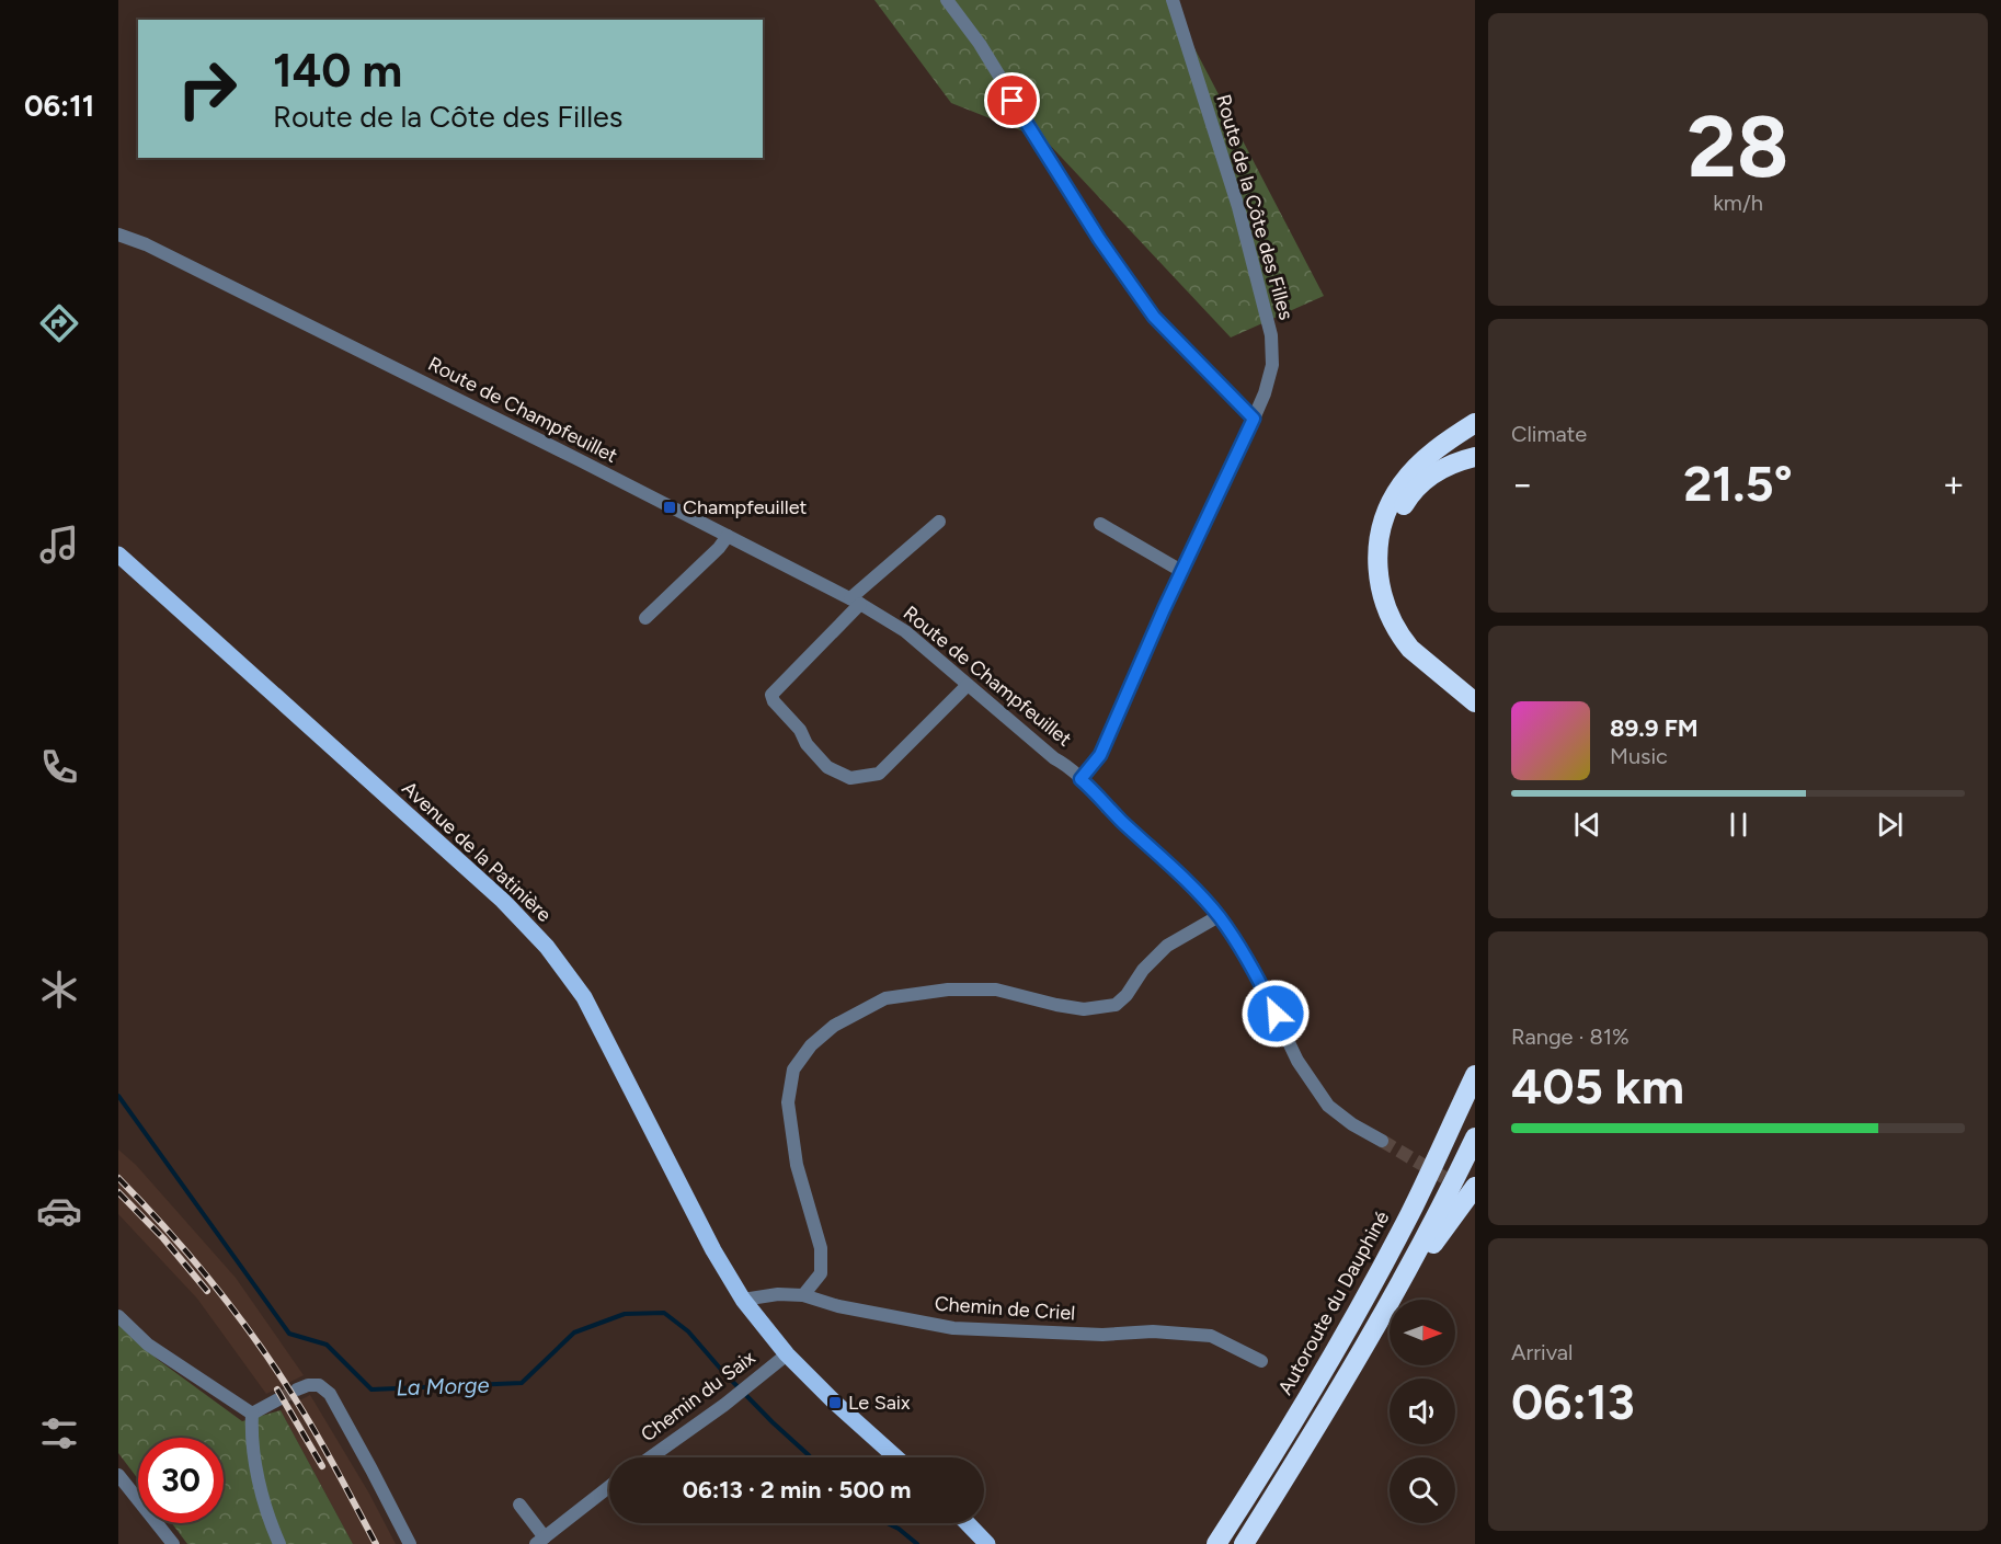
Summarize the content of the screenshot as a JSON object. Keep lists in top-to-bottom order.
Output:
{
  "streets": {
    "highway": ["Autoroute du Dauphiné"],
    "main road": ["Avenue de la Patinière"],
    "street": [
      "Route de la Côte des Filles",
      "Route de Champfeuillet",
      "Chemin de Criel",
      "Chemin du Saix"
    ]
  },
  "crossings": [
    ["Route de la Côte des Filles", "Route de Champfeuillet"],
    ["Avenue de la Patinière", "Chemin de Criel"],
    ["Avenue de la Patinière", "Chemin du Saix"]
  ],
  "water": ["La Morge"],
  "places": {
    "transit": ["Champfeuillet", "Le Saix"]
  },
  "north": "right",
  "page": {
    "tabs": "06:11",
    "tile": [
      ["28", "km/h"],
      "Climate",
      ["Range · 81%", "405 km"],
      ["Arrival", "06:13"]
    ],
    "turn": ["140 m", "Route de la Côte des Filles"],
    "heat": ["−", "21.5°", "+"],
    "song": ["89.9 FM", "Music"],
    "limit": "30",
    "trip": "06:13 · 2 min · 500 m"
  }
}
